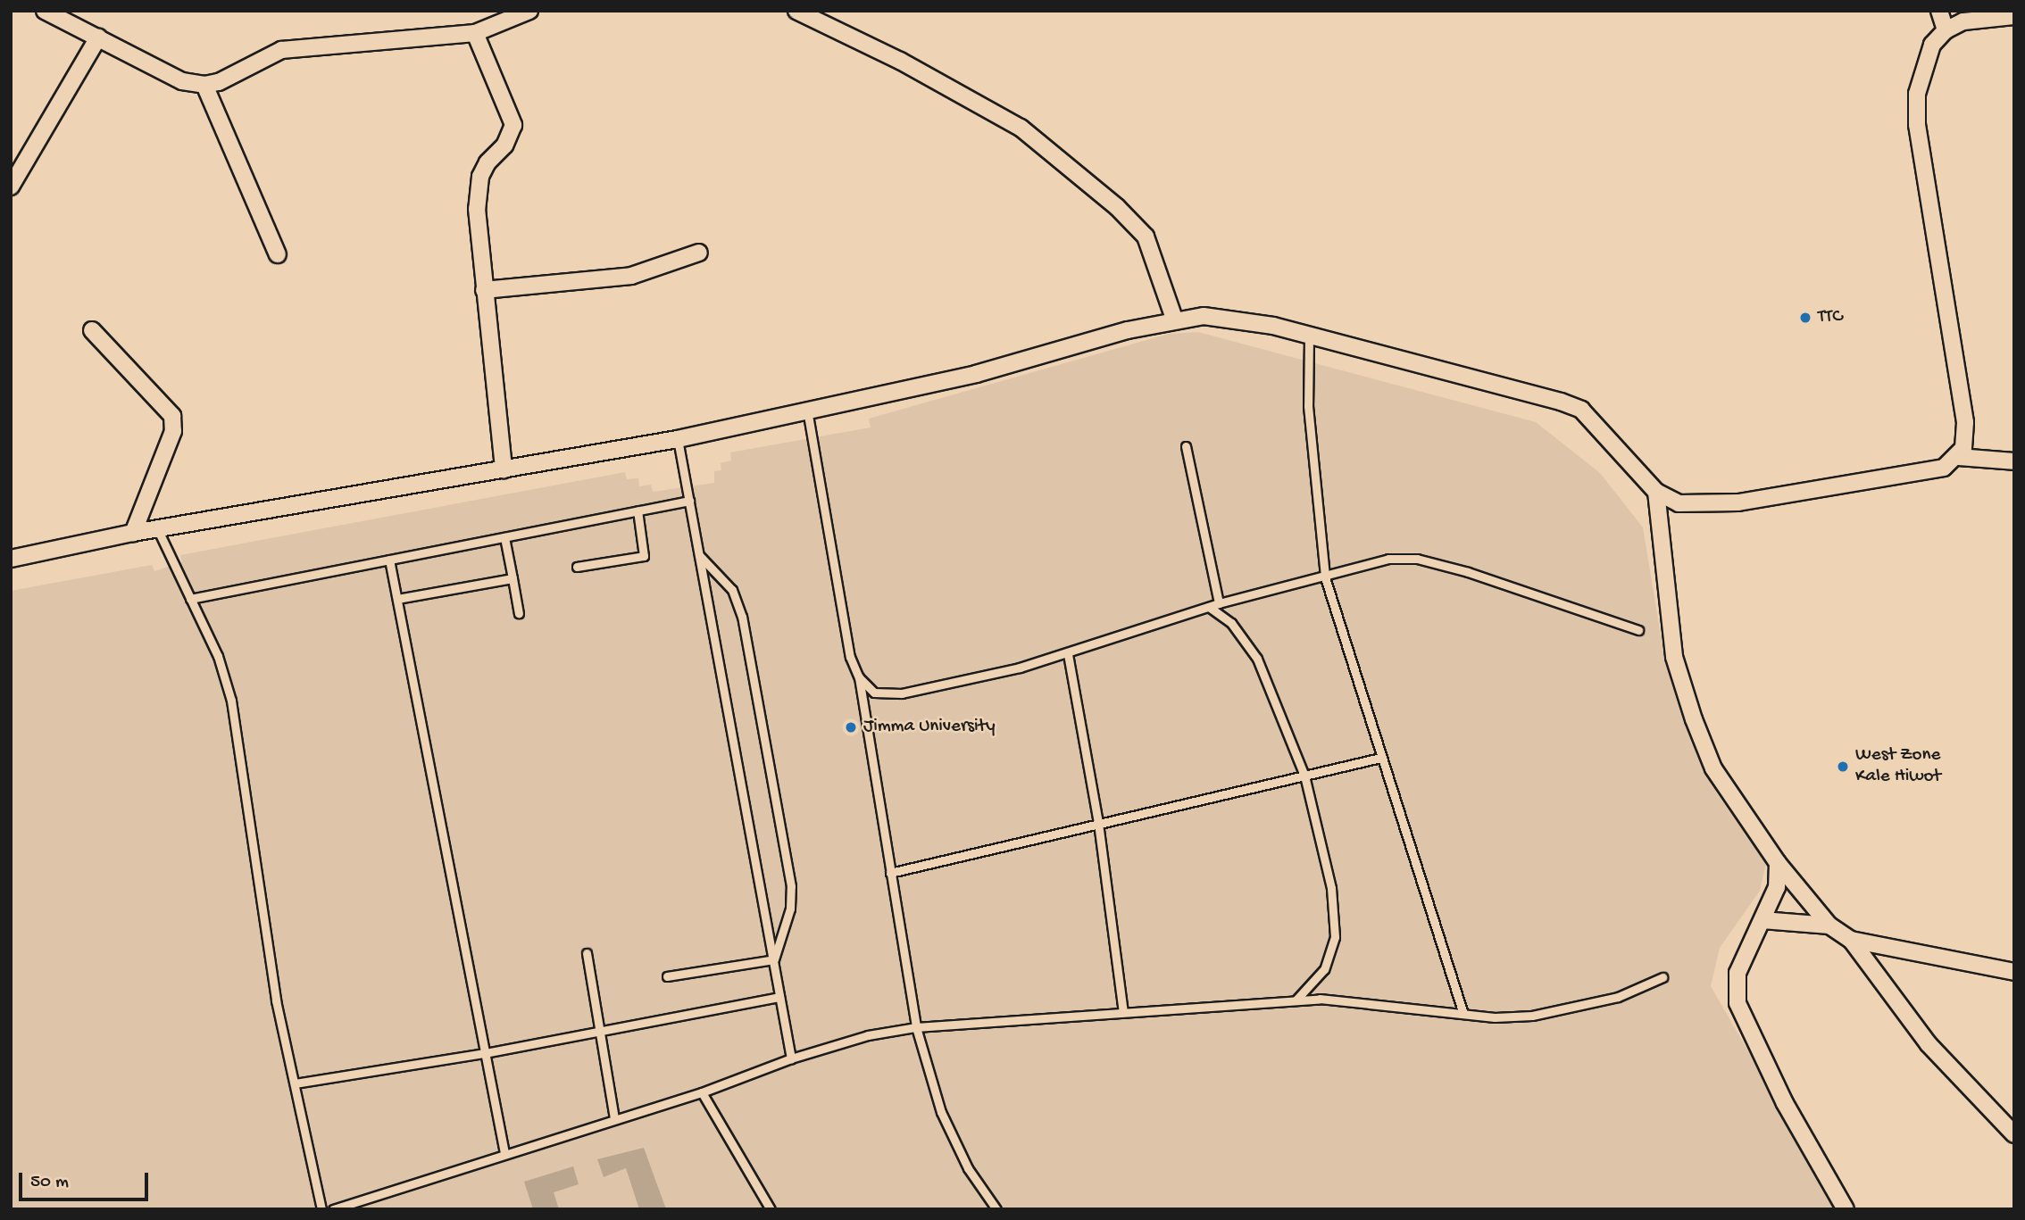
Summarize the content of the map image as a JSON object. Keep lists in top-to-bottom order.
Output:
{
  "places": ["TTC", "Jimma University", "West Zone Kale Hiwot"],
  "scale_bar": "50 m"
}
